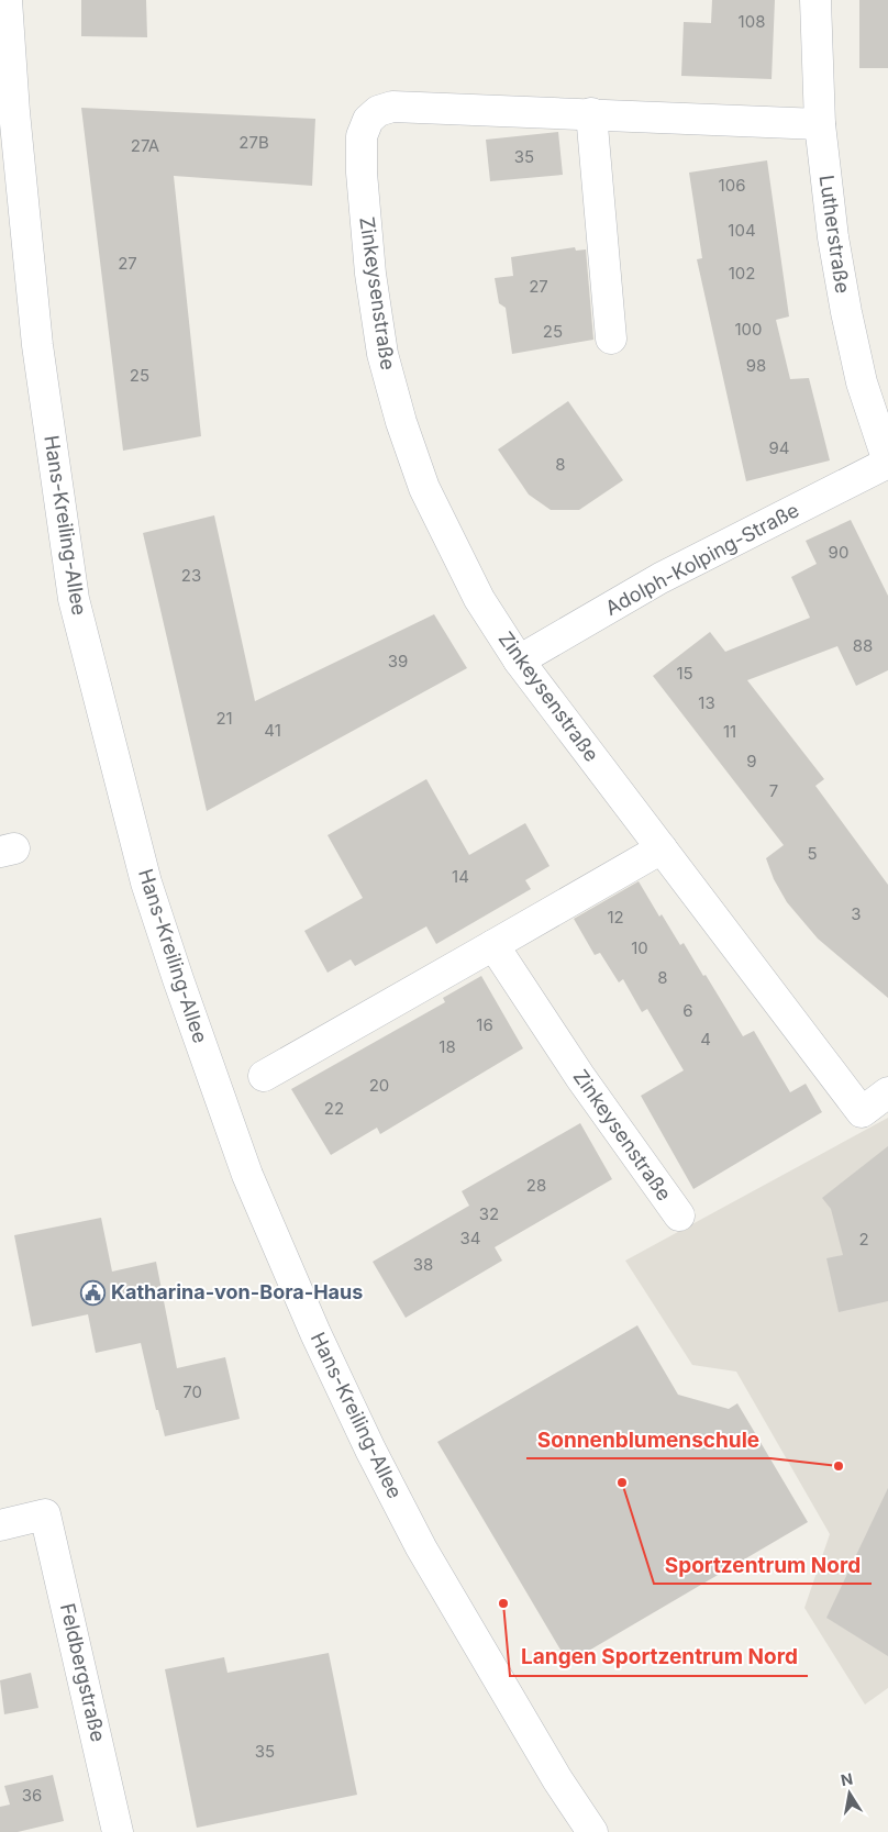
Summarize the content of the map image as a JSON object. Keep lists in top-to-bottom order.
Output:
{
  "streets": {
    "street": [
      "Lutherstraße",
      "Zinkeysenstraße",
      "Hans-Kreiling-Allee",
      "Adolph-Kolping-Straße",
      "Feldbergstraße"
    ]
  },
  "crossings": [
    ["Lutherstraße", "Zinkeysenstraße"],
    ["Lutherstraße", "Adolph-Kolping-Straße"],
    ["Zinkeysenstraße", "Adolph-Kolping-Straße"]
  ],
  "places": {
    "public building": ["Katharina-von-Bora-Haus"],
    "other": ["Sonnenblumenschule", "Sportzentrum Nord", "Langen Sportzentrum Nord"]
  },
  "house_numbers": [
    "108",
    "27B",
    "27A",
    "35",
    "106",
    "104",
    "27",
    "102",
    "27",
    "100",
    "25",
    "98",
    "25",
    "94",
    "8",
    "90",
    "23",
    "88",
    "39",
    "15",
    "13",
    "21",
    "41",
    "11",
    "9",
    "7",
    "5",
    "14",
    "3",
    "12",
    "10",
    "8",
    "6",
    "16",
    "4",
    "18",
    "20",
    "22",
    "28",
    "32",
    "34",
    "2",
    "38",
    "70",
    "35",
    "36"
  ],
  "north": "top"
}
